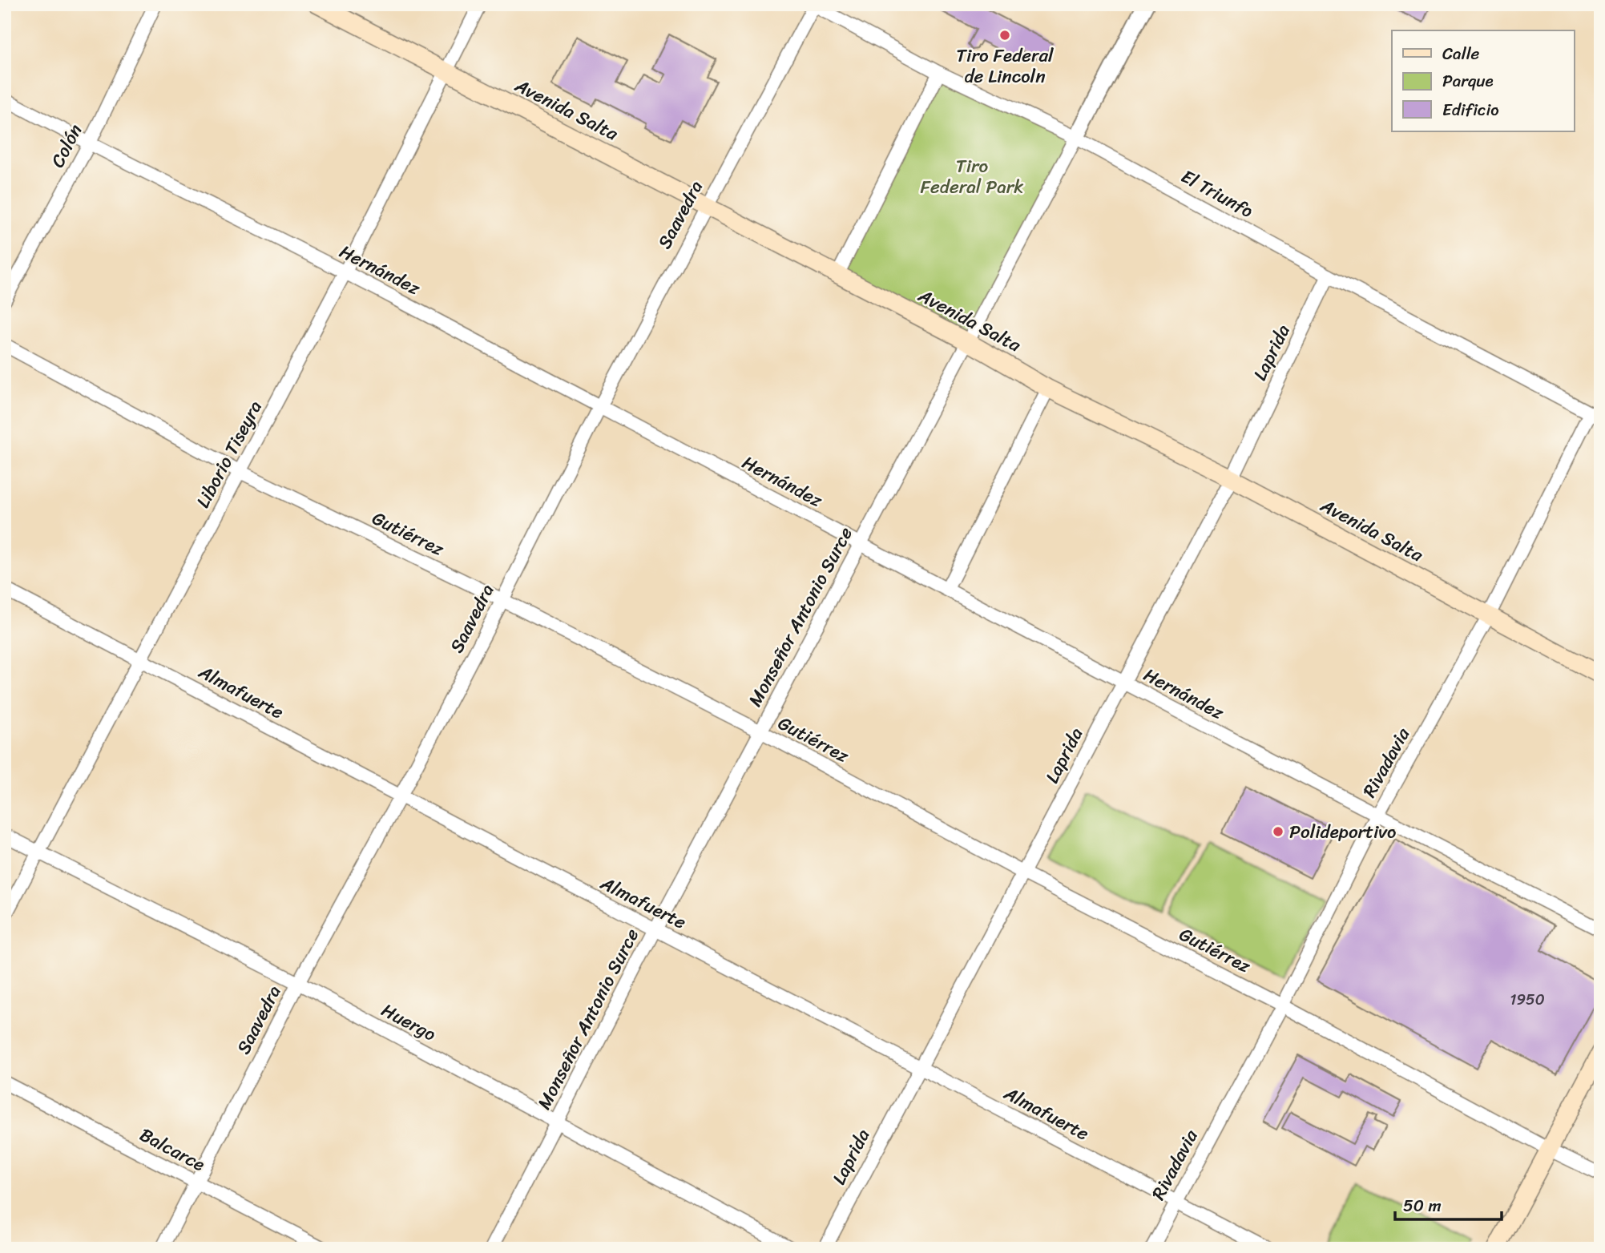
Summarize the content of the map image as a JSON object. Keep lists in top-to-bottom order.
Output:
{
  "streets": {
    "main road": ["Avenida Salta"],
    "street": [
      "Colón",
      "El Triunfo",
      "Saavedra",
      "Hernández",
      "Laprida",
      "Liborio Tiseyra",
      "Gutiérrez",
      "Monseñor Antonio Surce",
      "Almafuerte",
      "Rivadavia",
      "Huergo",
      "Balcarce"
    ]
  },
  "crossings": [
    ["Avenida Salta", "Saavedra"],
    ["Avenida Salta", "Laprida"],
    ["Avenida Salta", "Liborio Tiseyra"],
    ["Avenida Salta", "Monseñor Antonio Surce"],
    ["Avenida Salta", "Rivadavia"],
    ["Colón", "Hernández"],
    ["El Triunfo", "Saavedra"],
    ["El Triunfo", "Laprida"],
    ["El Triunfo", "Monseñor Antonio Surce"],
    ["El Triunfo", "Rivadavia"],
    ["Saavedra", "Hernández"],
    ["Saavedra", "Gutiérrez"],
    ["Saavedra", "Almafuerte"],
    ["Saavedra", "Huergo"],
    ["Saavedra", "Balcarce"],
    ["Hernández", "Laprida"],
    ["Hernández", "Liborio Tiseyra"],
    ["Hernández", "Monseñor Antonio Surce"],
    ["Hernández", "Rivadavia"],
    ["Laprida", "Gutiérrez"],
    ["Laprida", "Almafuerte"],
    ["Liborio Tiseyra", "Gutiérrez"],
    ["Liborio Tiseyra", "Almafuerte"],
    ["Liborio Tiseyra", "Huergo"],
    ["Gutiérrez", "Monseñor Antonio Surce"],
    ["Gutiérrez", "Rivadavia"],
    ["Monseñor Antonio Surce", "Almafuerte"],
    ["Monseñor Antonio Surce", "Huergo"],
    ["Almafuerte", "Rivadavia"]
  ],
  "parks": ["Tiro Federal Park"],
  "places": ["Tiro Federal de Lincoln", "Polideportivo"],
  "house_numbers": ["1950"],
  "legend": ["Calle", "Parque", "Edificio"],
  "scale_bar": "50 m"
}
